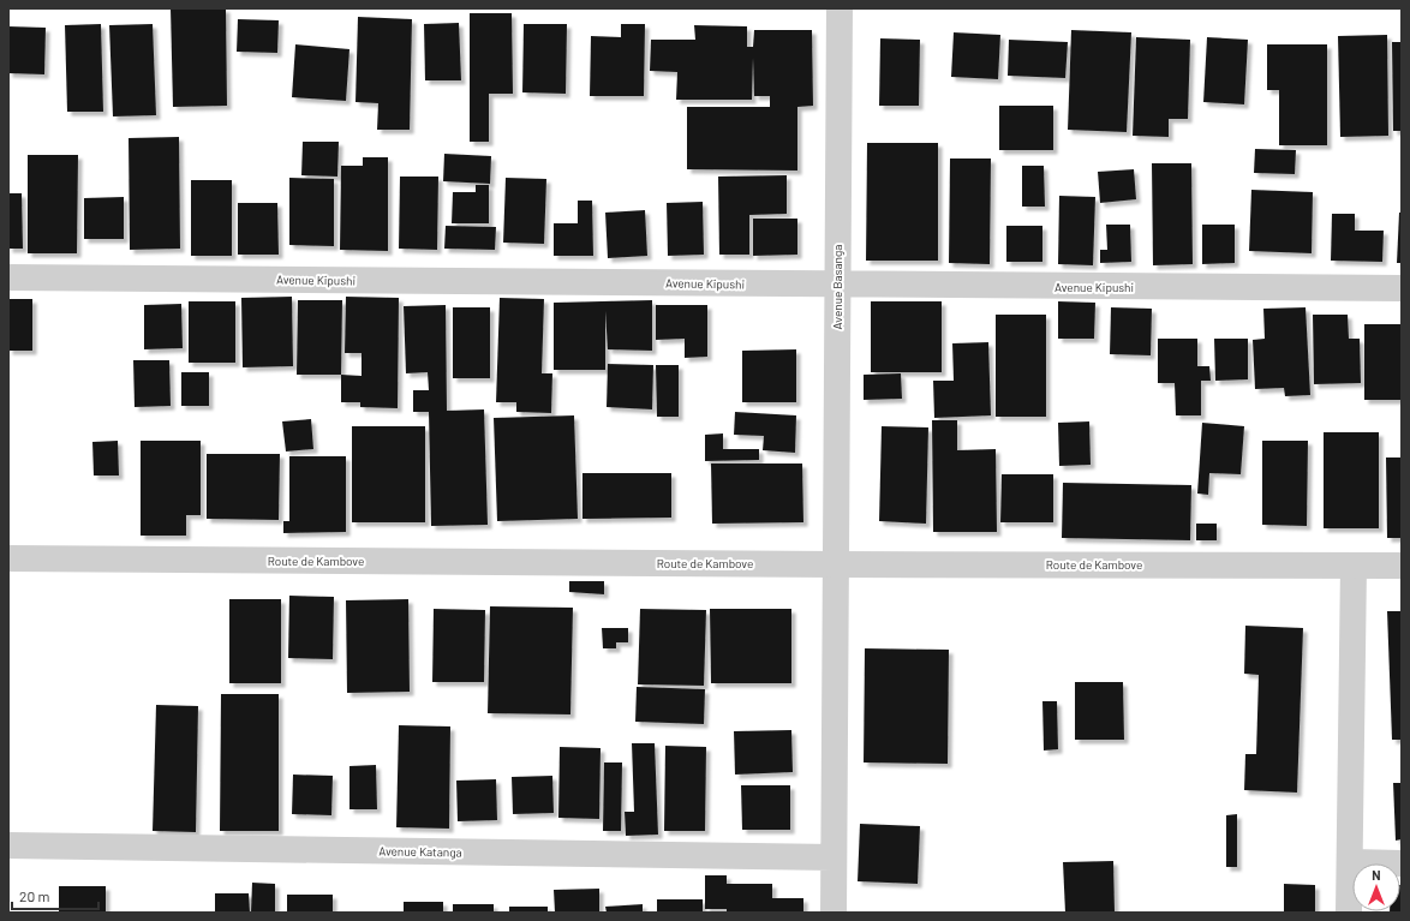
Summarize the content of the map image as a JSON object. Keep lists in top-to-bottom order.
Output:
{
  "streets": {
    "street": [
      "Avenue Kipushi",
      "Avenue Basanga",
      "Route de Kambove",
      "Avenue Katanga"
    ]
  },
  "crossings": [
    ["Avenue Kipushi", "Avenue Basanga"],
    ["Avenue Basanga", "Route de Kambove"],
    ["Avenue Basanga", "Avenue Katanga"]
  ],
  "scale_bar": "20 m",
  "north": "top"
}
